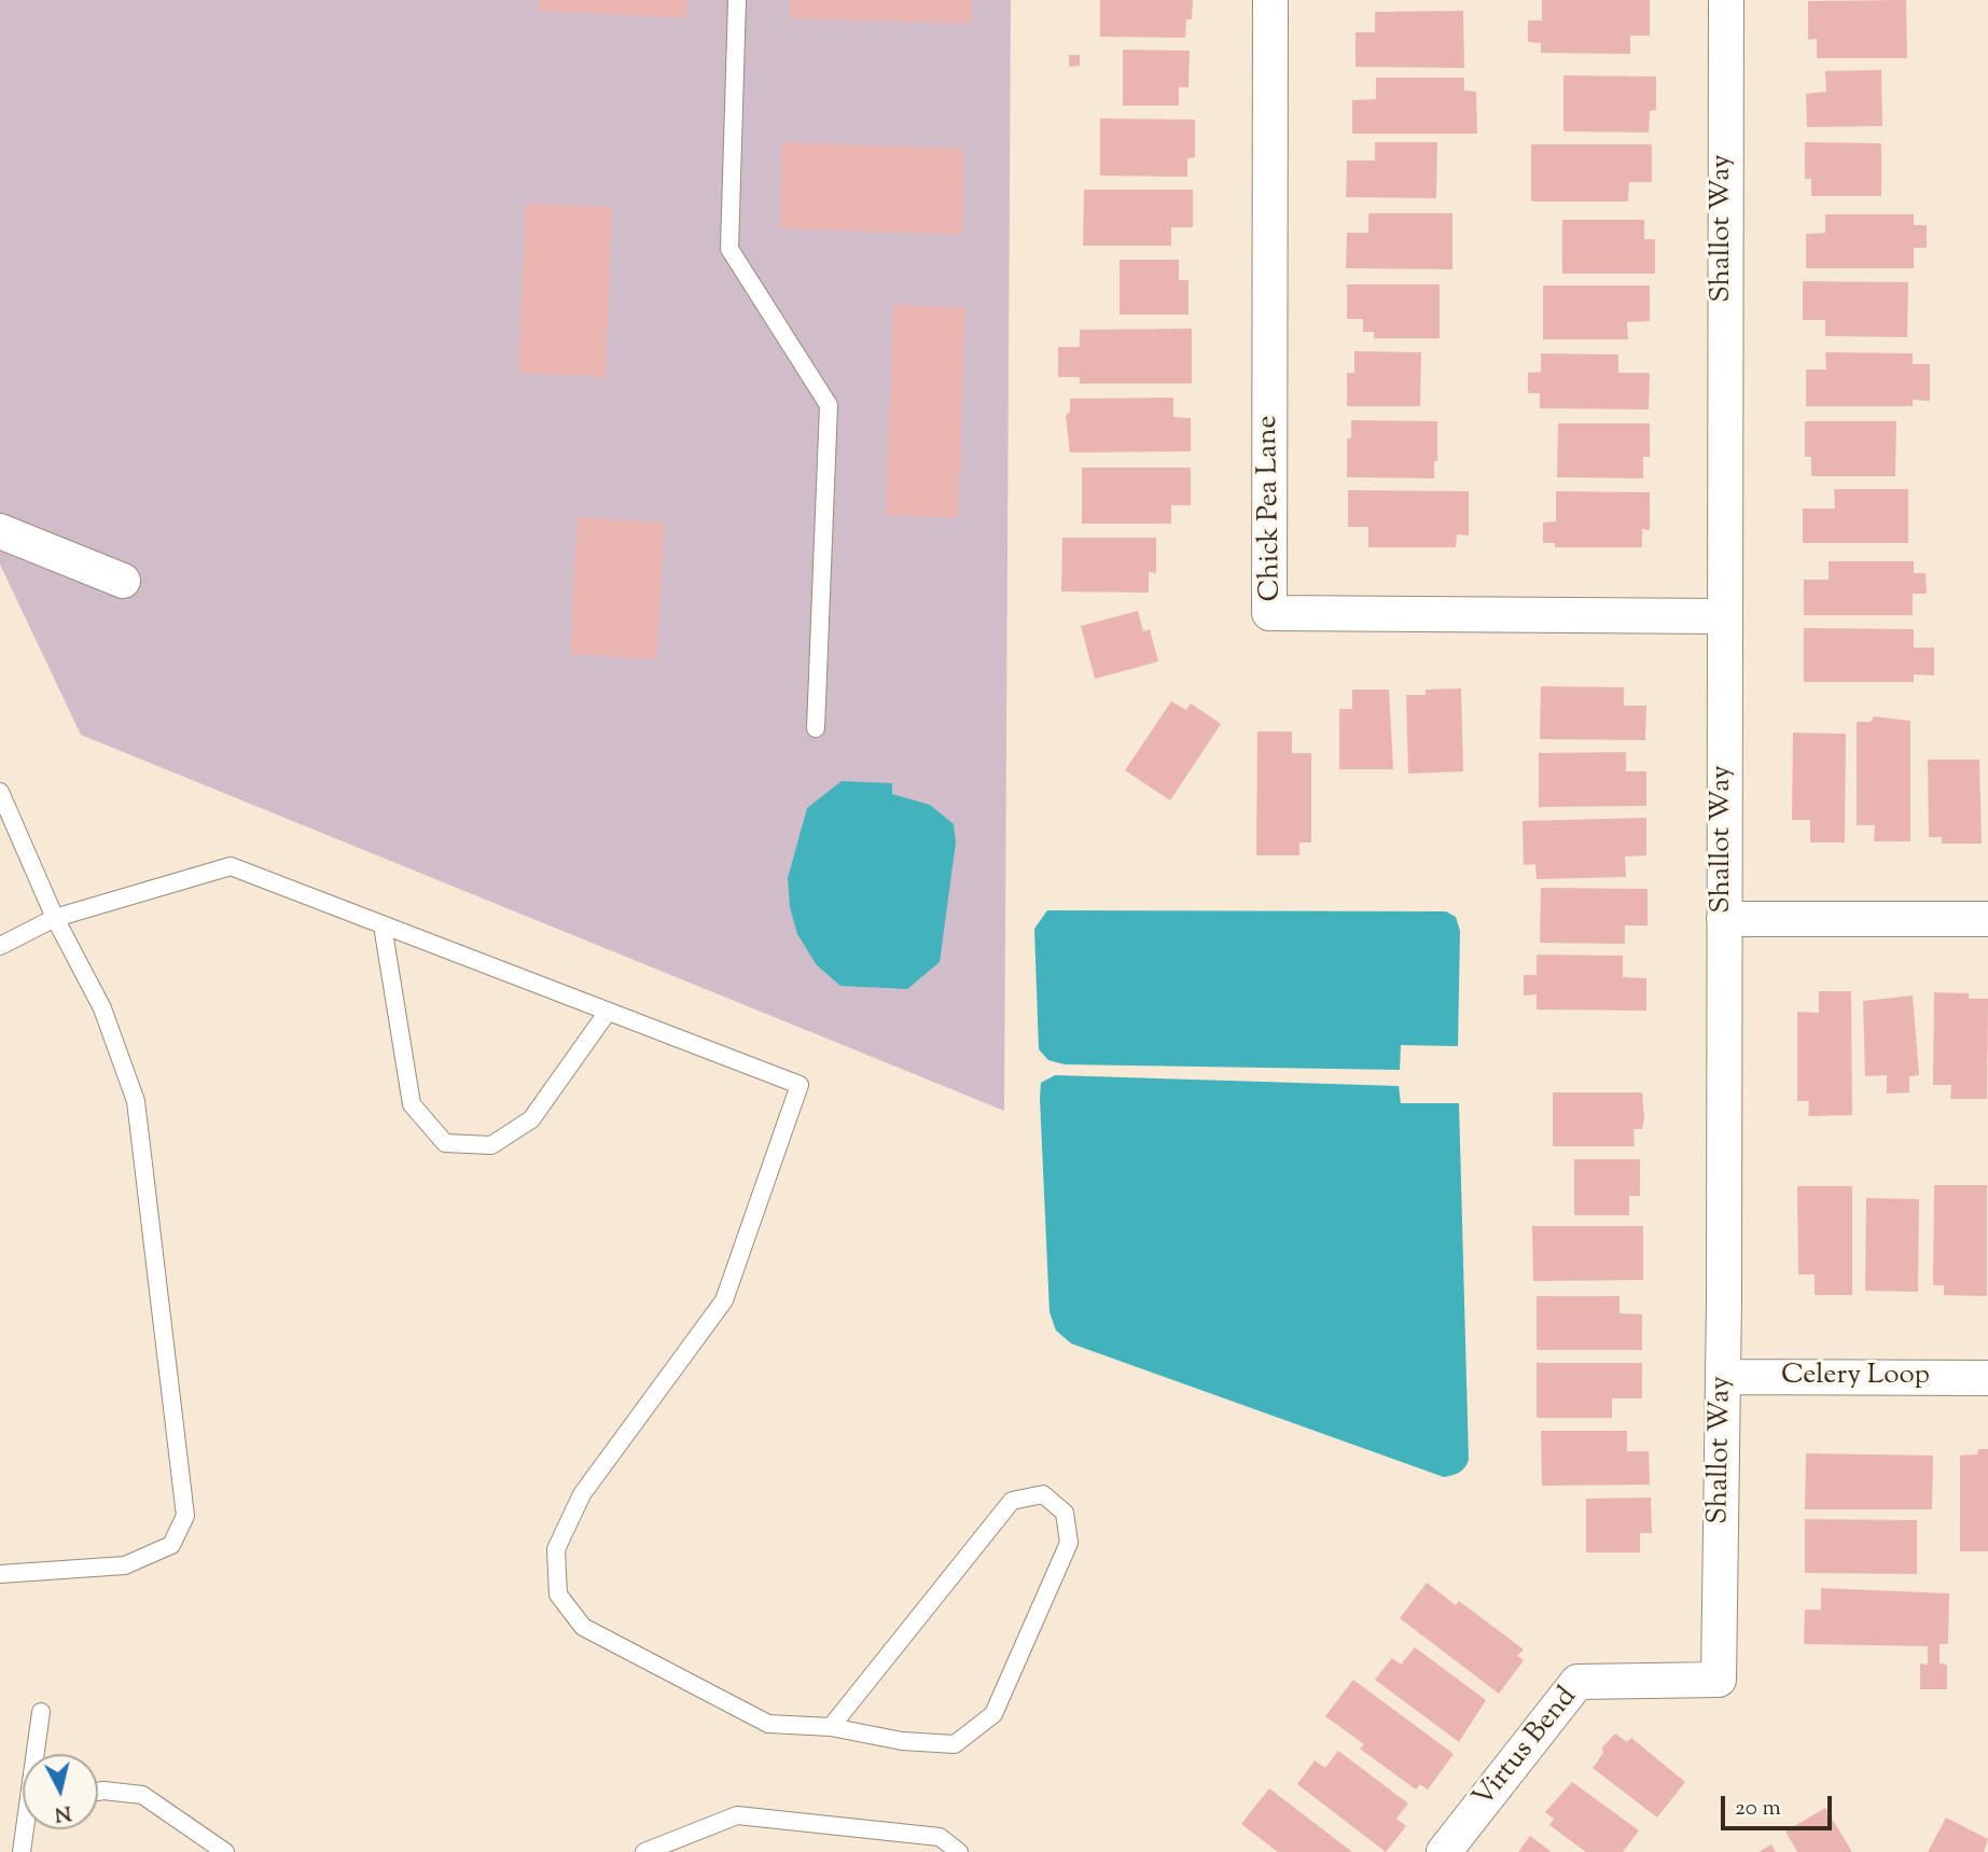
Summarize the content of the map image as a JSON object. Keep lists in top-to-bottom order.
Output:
{
  "streets": {
    "street": [
      "Shallot Way",
      "Chick Pea Lane",
      "Celery Loop",
      "Virtus Bend"
    ]
  },
  "crossings": [
    ["Shallot Way", "Chick Pea Lane"],
    ["Shallot Way", "Celery Loop"],
    ["Shallot Way", "Virtus Bend"]
  ],
  "scale_bar": "20 m",
  "north": "bottom"
}
